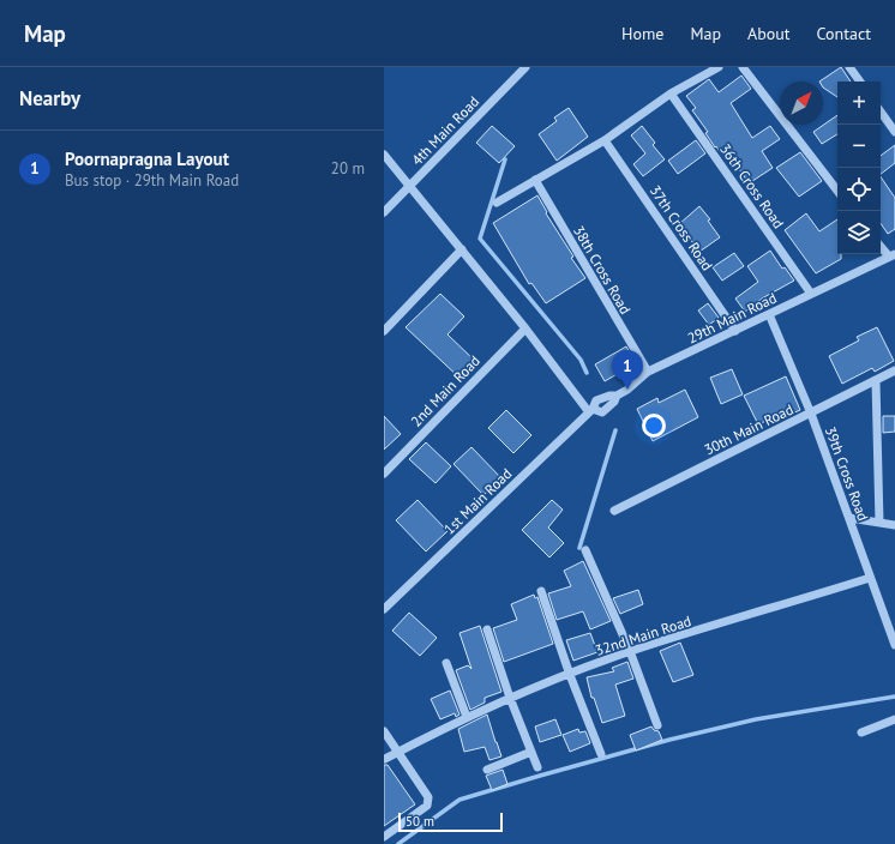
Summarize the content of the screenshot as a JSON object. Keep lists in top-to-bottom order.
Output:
{
  "streets": {
    "street": [
      "4th Main Road",
      "36th Cross Road",
      "37th Cross Road",
      "38th Cross Road",
      "29th Main Road",
      "2nd Main Road",
      "30th Main Road",
      "39th Cross Road",
      "1st Main Road",
      "32nd Main Road"
    ]
  },
  "crossings": [
    ["36th Cross Road", "29th Main Road"],
    ["37th Cross Road", "29th Main Road"],
    ["38th Cross Road", "29th Main Road"],
    ["29th Main Road", "39th Cross Road"],
    ["29th Main Road", "1st Main Road"],
    ["30th Main Road", "39th Cross Road"],
    ["39th Cross Road", "32nd Main Road"]
  ],
  "scale_bar": "50 m",
  "north": "top right",
  "page": {
    "header": "Map",
    "nav": [
      "Home",
      "Map",
      "About",
      "Contact"
    ],
    "heading": "Nearby",
    "map_buttons": ["+", "−"],
    "list": [
      {
        "mark": "1",
        "name": "Poornapragna Layout",
        "note": "Bus stop · 29th Main Road",
        "value": "20 m"
      }
    ],
    "pins": "1",
    "scale": "50 m"
  }
}
